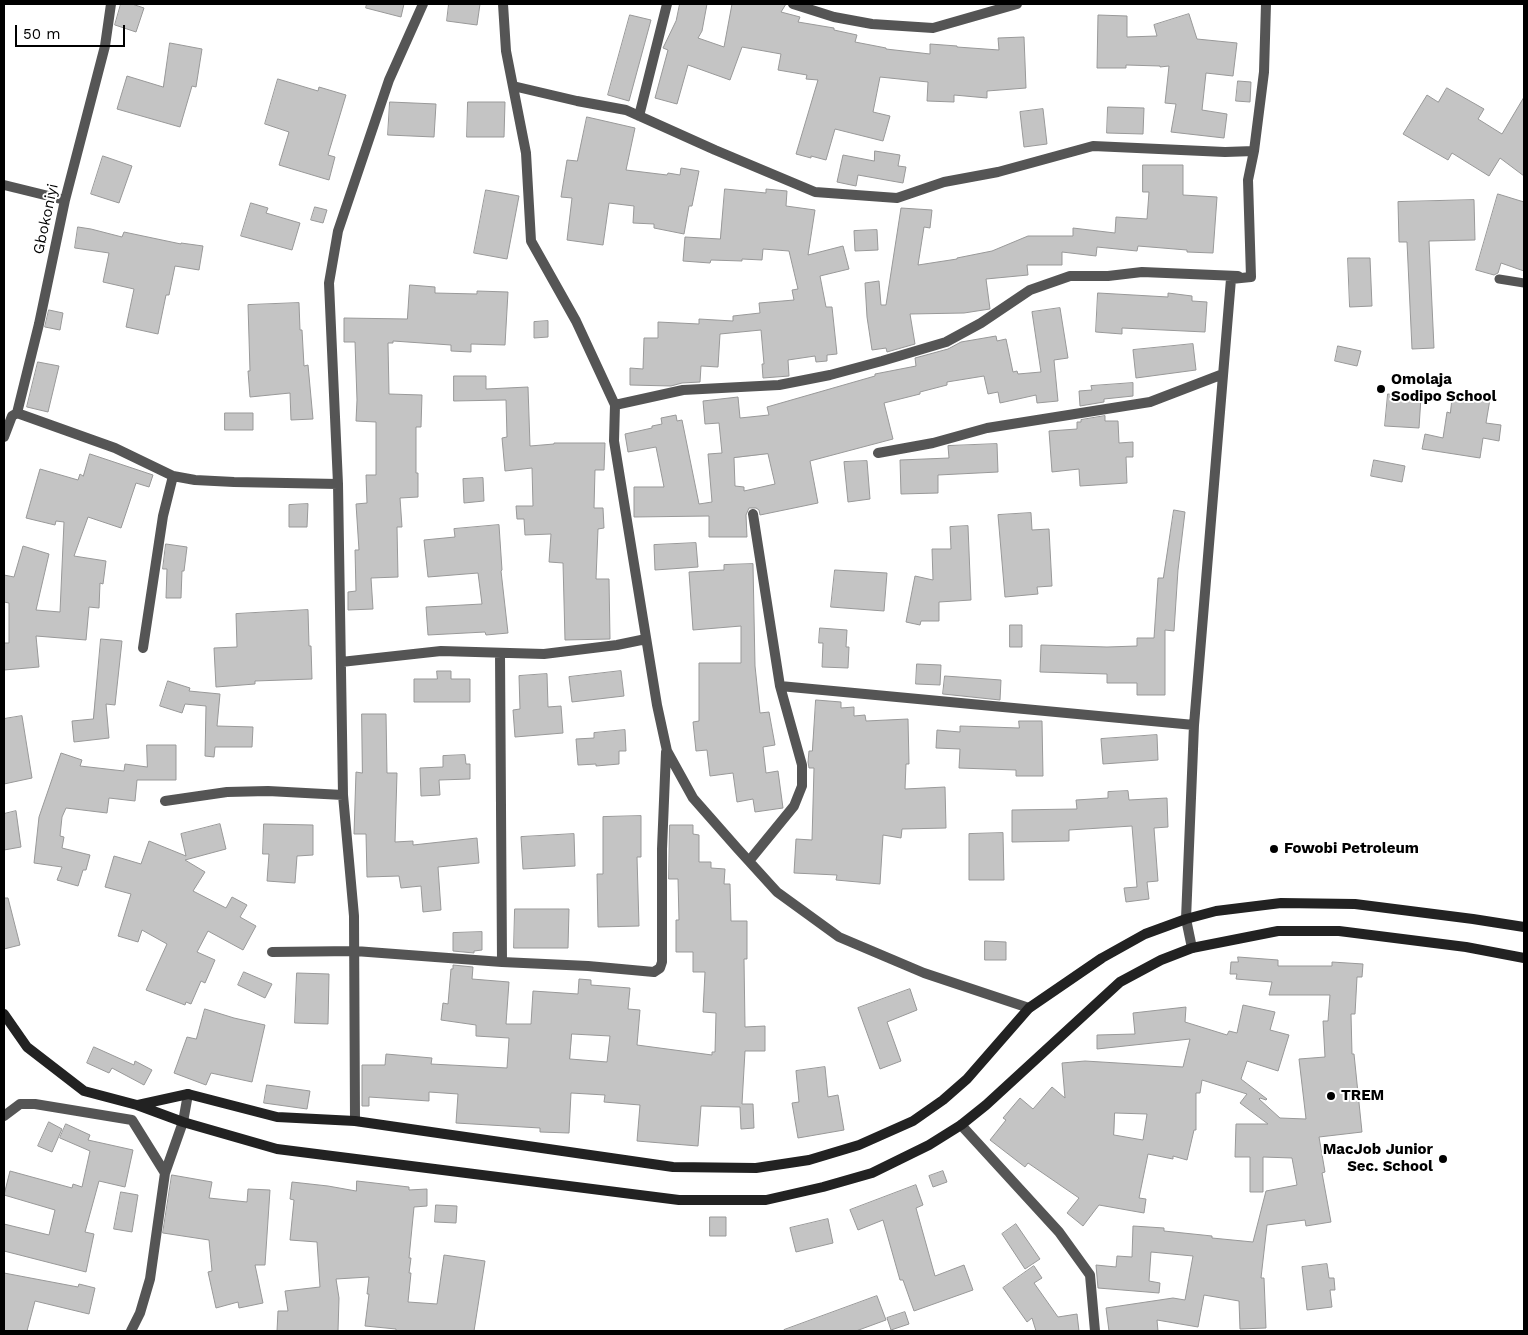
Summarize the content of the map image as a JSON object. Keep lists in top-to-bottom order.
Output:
{
  "streets": {
    "street": ["Gbokoniyi"]
  },
  "places": [
    "Omolaja Sodipo School",
    "Fowobi Petroleum",
    "TREM",
    "MacJob Junior Sec. School"
  ],
  "scale_bar": "50 m"
}
